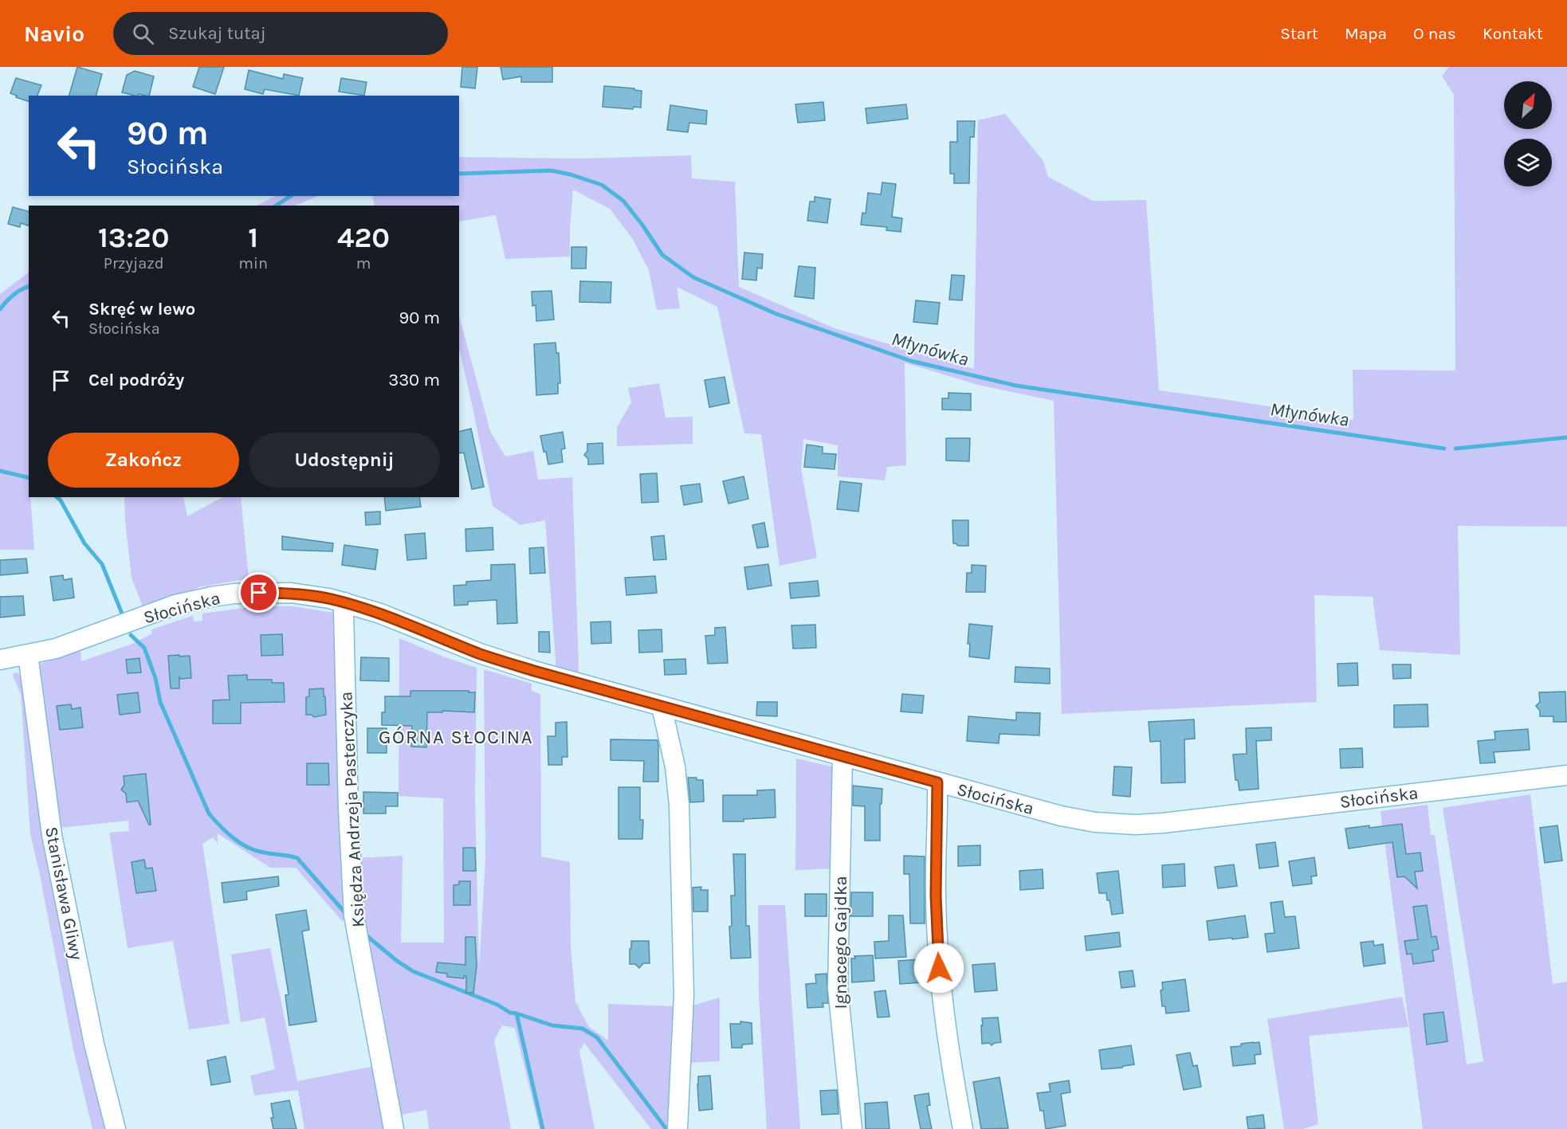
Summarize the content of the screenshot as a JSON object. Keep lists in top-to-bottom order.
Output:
{
  "streets": {
    "street": [
      "Słocińska",
      "Księdza Andrzeja Pasterczyka",
      "Stanisława Gliwy",
      "Ignacego Gajdka"
    ]
  },
  "crossings": [
    ["Słocińska", "Księdza Andrzeja Pasterczyka"],
    ["Słocińska", "Stanisława Gliwy"],
    ["Słocińska", "Ignacego Gajdka"]
  ],
  "districts": ["GÓRNA SŁOCINA"],
  "water": ["Młynówka"],
  "north": "top right",
  "page": {
    "header": "Navio",
    "search": "Szukaj tutaj",
    "nav": [
      "Start",
      "Mapa",
      "O nas",
      "Kontakt"
    ],
    "turn": ["90 m", "Słocińska"],
    "eta": [
      "13:20",
      "Przyjazd",
      "1",
      "min",
      "420",
      "m"
    ],
    "list": [
      {
        "name": "Skręć w lewo",
        "note": "Słocińska",
        "value": "90 m"
      },
      {
        "name": "Cel podróży",
        "value": "330 m"
      }
    ],
    "buttons": ["Zakończ", "Udostępnij"]
  }
}
